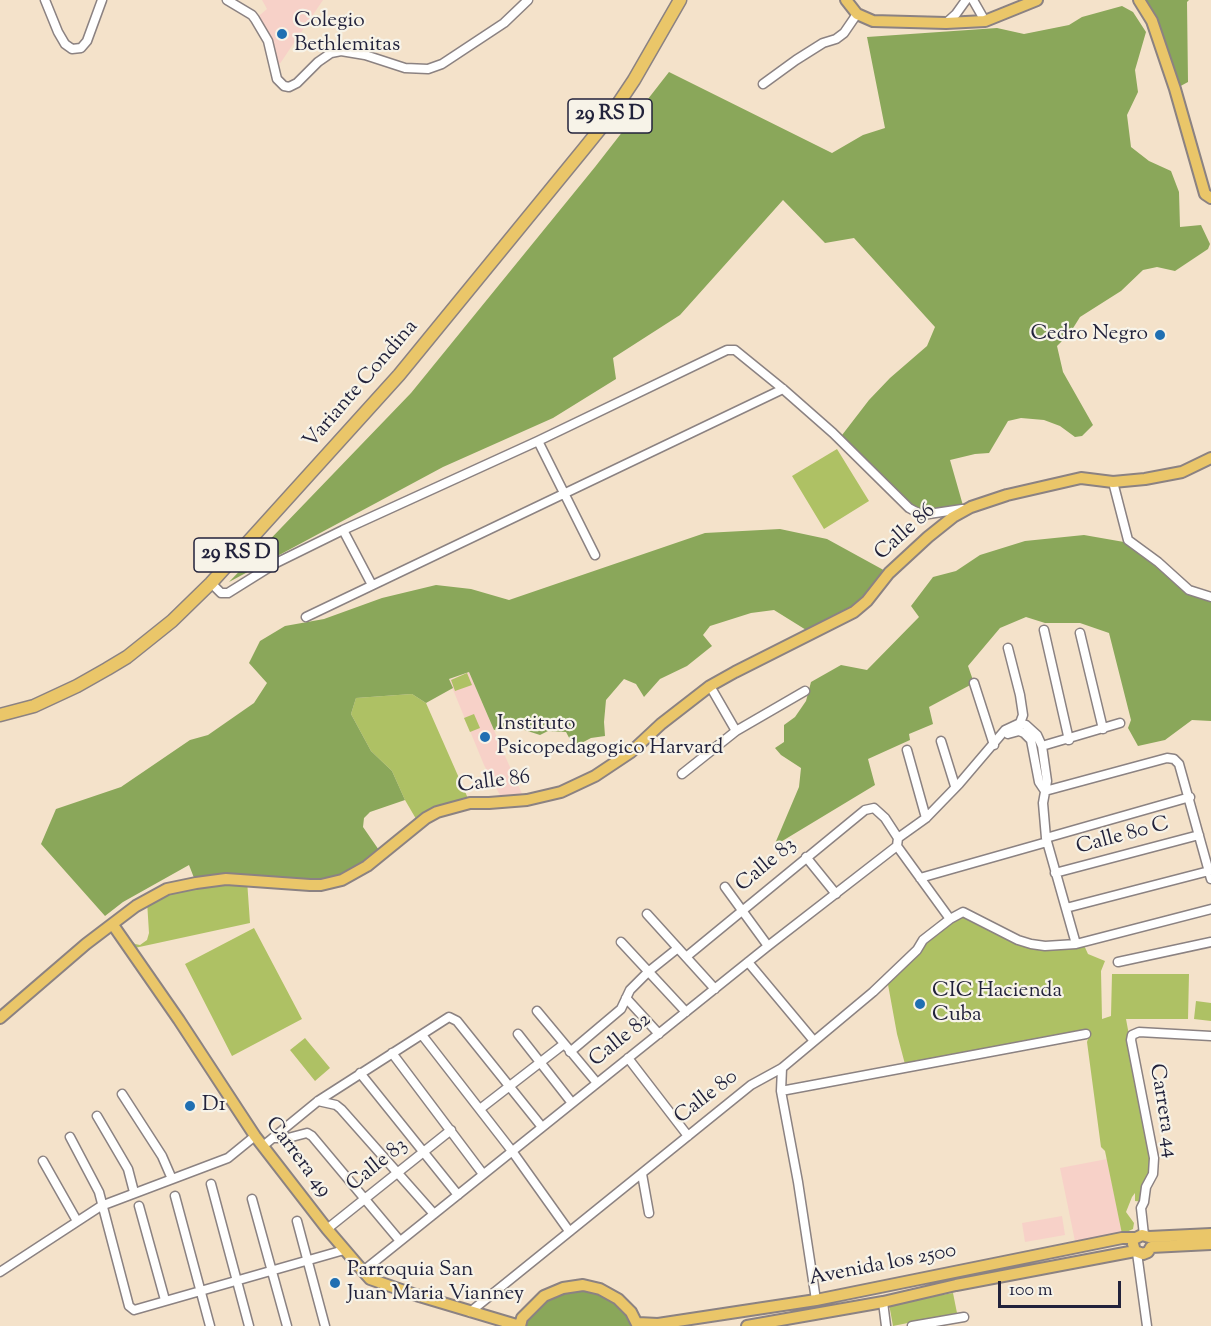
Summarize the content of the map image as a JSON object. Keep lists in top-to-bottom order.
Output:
{
  "streets": {
    "highway": ["29 RS D", "Variante Condina"],
    "main road": ["Calle 86", "Carrera 49", "Avenida los 2500"],
    "street": [
      "Calle 80 C",
      "Calle 83",
      "Calle 82",
      "Calle 80",
      "Carrera 44"
    ]
  },
  "crossings": [
    ["Calle 86", "Carrera 49"],
    ["Calle 83", "Calle 82"],
    ["Calle 83", "Carrera 49"],
    ["Calle 82", "Carrera 49"],
    ["Calle 80", "Carrera 49"],
    ["Carrera 44", "Avenida los 2500"]
  ],
  "places": [
    "Colegio Bethlemitas",
    "Cedro Negro",
    "Instituto Psicopedagogico Harvard",
    "CIC Hacienda Cuba",
    "D1",
    "Parroquia San Juan Maria Vianney"
  ],
  "scale_bar": "100 m"
}
